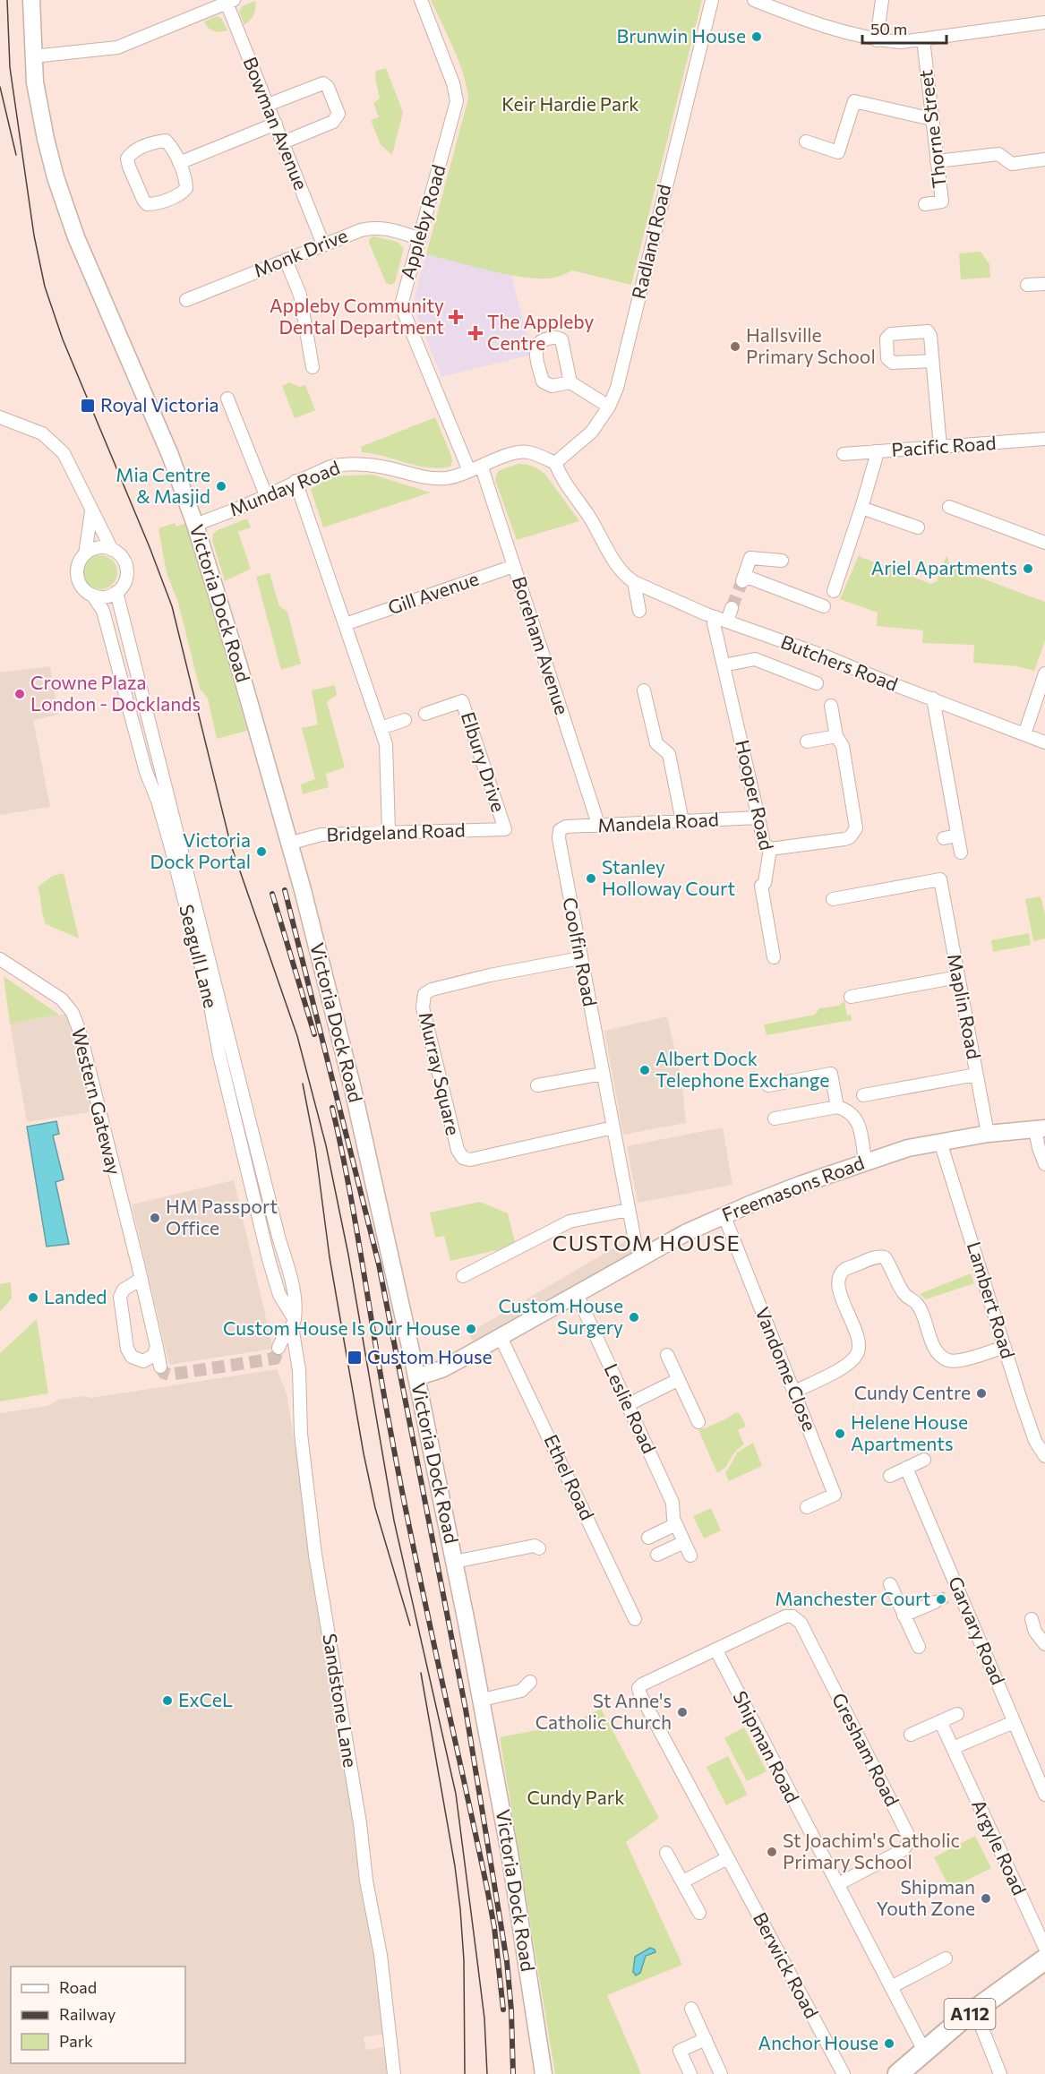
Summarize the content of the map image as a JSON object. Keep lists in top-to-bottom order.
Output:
{
  "streets": {
    "main road": ["A112"],
    "street": [
      "Bowman Avenue",
      "Thorne Street",
      "Appleby Road",
      "Radland Road",
      "Monk Drive",
      "Pacific Road",
      "Munday Road",
      "Gill Avenue",
      "Victoria Dock Road",
      "Boreham Avenue",
      "Butchers Road",
      "Elbury Drive",
      "Hooper Road",
      "Mandela Road",
      "Bridgeland Road",
      "Coolfin Road",
      "Seagull Lane",
      "Maplin Road",
      "Murray Square",
      "Western Gateway",
      "Freemasons Road",
      "Lambert Road",
      "Vandome Close",
      "Leslie Road",
      "Ethel Road",
      "Garvary Road",
      "Sandstone Lane",
      "Shipman Road",
      "Gresham Road",
      "Argyle Road",
      "Berwick Road"
    ]
  },
  "crossings": [
    ["Bowman Avenue", "Monk Drive"],
    ["Appleby Road", "Monk Drive"],
    ["Appleby Road", "Munday Road"],
    ["Radland Road", "Butchers Road"],
    ["Munday Road", "Victoria Dock Road"],
    ["Gill Avenue", "Boreham Avenue"],
    ["Victoria Dock Road", "Bridgeland Road"],
    ["Victoria Dock Road", "Freemasons Road"],
    ["Boreham Avenue", "Mandela Road"],
    ["Butchers Road", "Hooper Road"],
    ["Elbury Drive", "Bridgeland Road"],
    ["Hooper Road", "Mandela Road"],
    ["Mandela Road", "Coolfin Road"],
    ["Coolfin Road", "Murray Square"],
    ["Coolfin Road", "Freemasons Road"],
    ["Seagull Lane", "Sandstone Lane"],
    ["Maplin Road", "Freemasons Road"],
    ["Freemasons Road", "Lambert Road"],
    ["Freemasons Road", "Vandome Close"],
    ["Freemasons Road", "Leslie Road"],
    ["Freemasons Road", "Ethel Road"],
    ["Shipman Road", "Gresham Road"],
    ["Shipman Road", "Berwick Road"],
    ["Shipman Road", "A112"],
    ["Gresham Road", "Berwick Road"]
  ],
  "districts": ["CUSTOM HOUSE"],
  "parks": ["Keir Hardie Park", "Cundy Park"],
  "places": {
    "other": [
      "Brunwin House",
      "Hallsville Primary School",
      "Mia Centre & Masjid",
      "Ariel Apartments",
      "Crowne Plaza London - Docklands",
      "Victoria Dock Portal",
      "Stanley Holloway Court",
      "Albert Dock Telephone Exchange",
      "HM Passport Office",
      "Landed",
      "Custom House Surgery",
      "Custom House Is Our House",
      "Cundy Centre",
      "Helene House Apartments",
      "Manchester Court",
      "ExCeL",
      "St Anne's Catholic Church",
      "St Joachim's Catholic Primary School",
      "Shipman Youth Zone",
      "Anchor House"
    ],
    "health": ["Appleby Community Dental Department", "The Appleby Centre"],
    "transit": ["Royal Victoria", "Custom House"]
  },
  "legend": ["Road", "Railway", "Park"],
  "scale_bar": "50 m"
}
